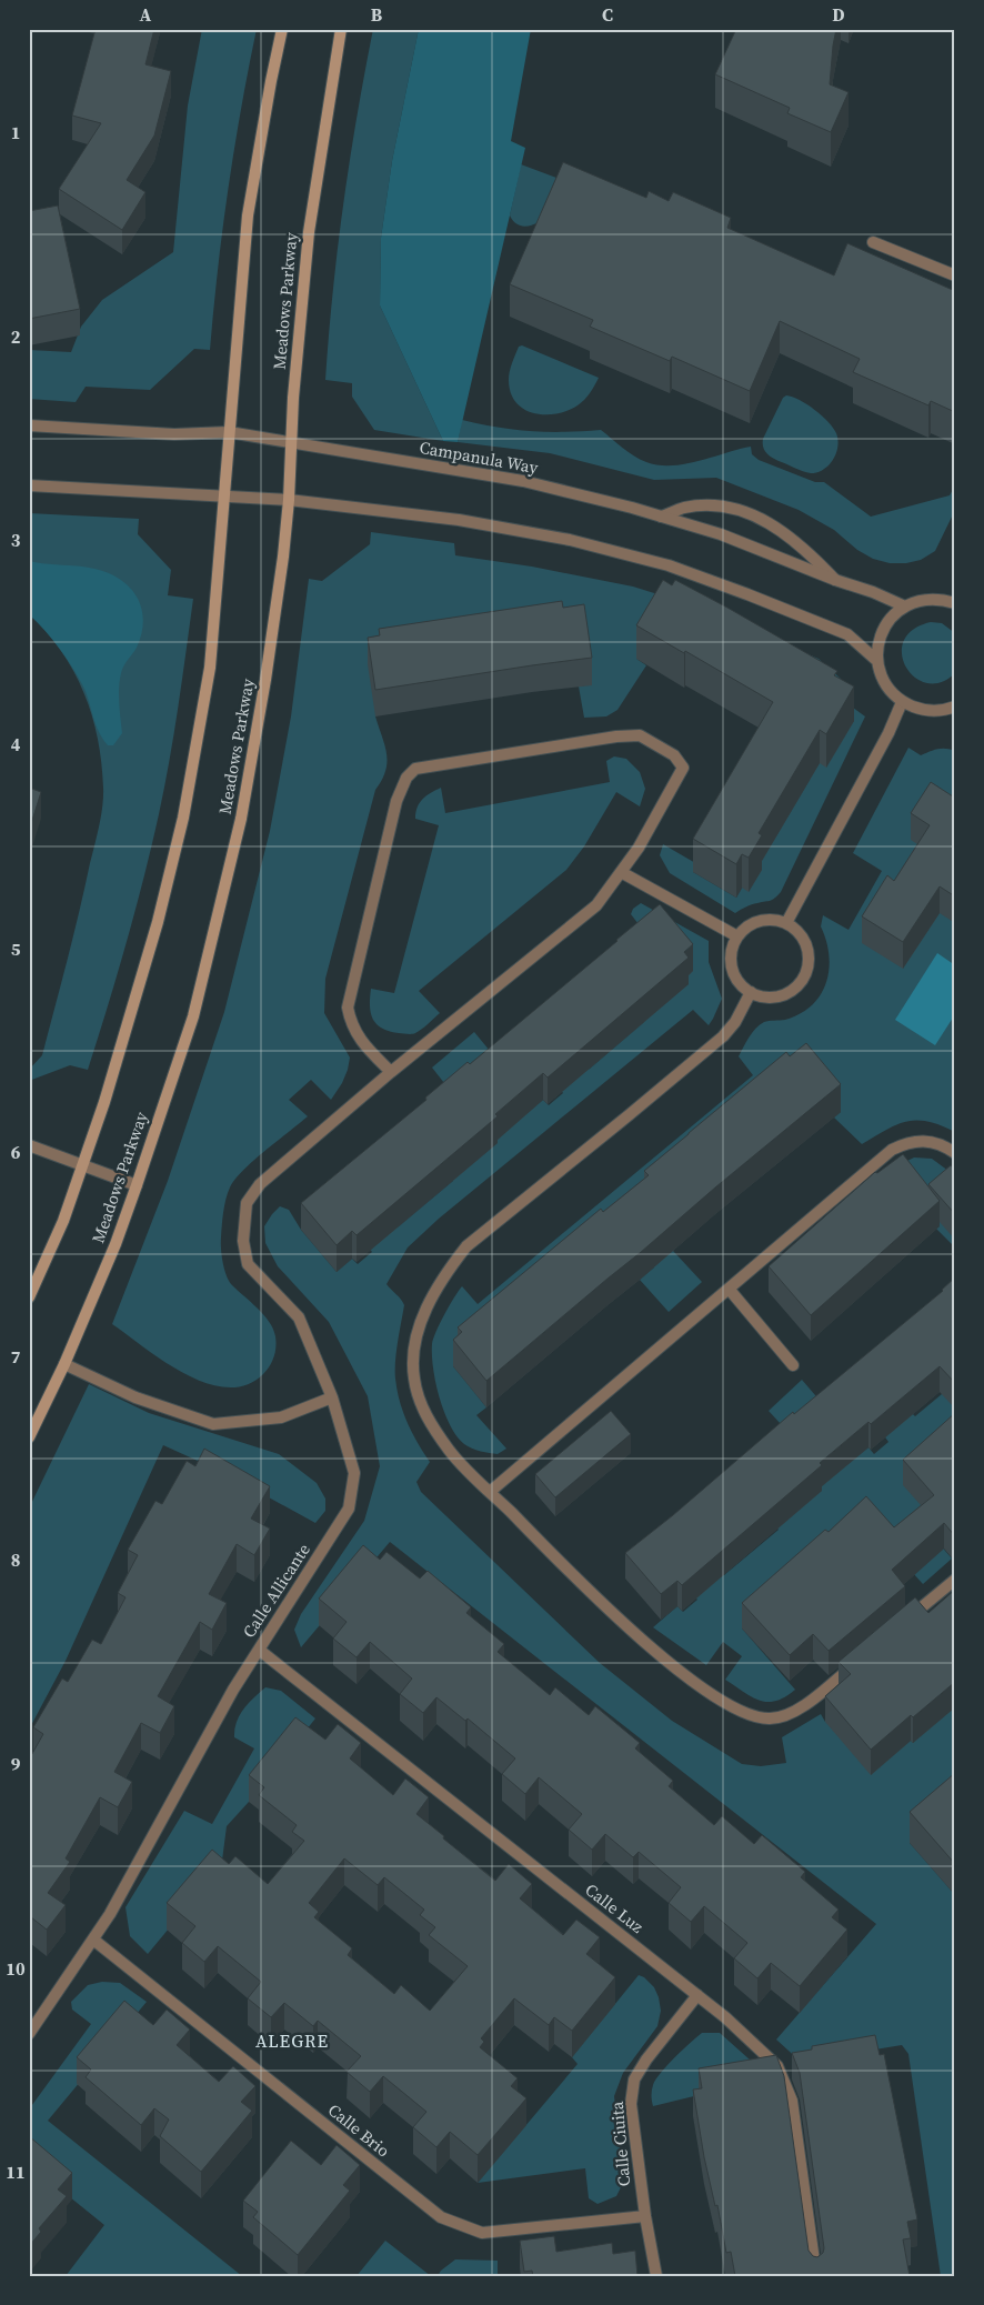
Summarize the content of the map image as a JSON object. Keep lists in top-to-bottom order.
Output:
{
  "streets": {
    "main road": ["Meadows Parkway"],
    "street": [
      "Campanula Way",
      "Calle Allicante",
      "Calle Luz",
      "Calle Brio",
      "Calle Ciuita"
    ]
  },
  "crossings": [
    ["Meadows Parkway", "Campanula Way"],
    ["Calle Allicante", "Calle Luz"],
    ["Calle Allicante", "Calle Brio"],
    ["Calle Luz", "Calle Ciuita"],
    ["Calle Brio", "Calle Ciuita"]
  ],
  "districts": ["ALEGRE"],
  "grid": {
    "columns": [
      "A",
      "B",
      "C",
      "D"
    ],
    "rows": [
      "1",
      "2",
      "3",
      "4",
      "5",
      "6",
      "7",
      "8",
      "9",
      "10",
      "11"
    ]
  }
}
